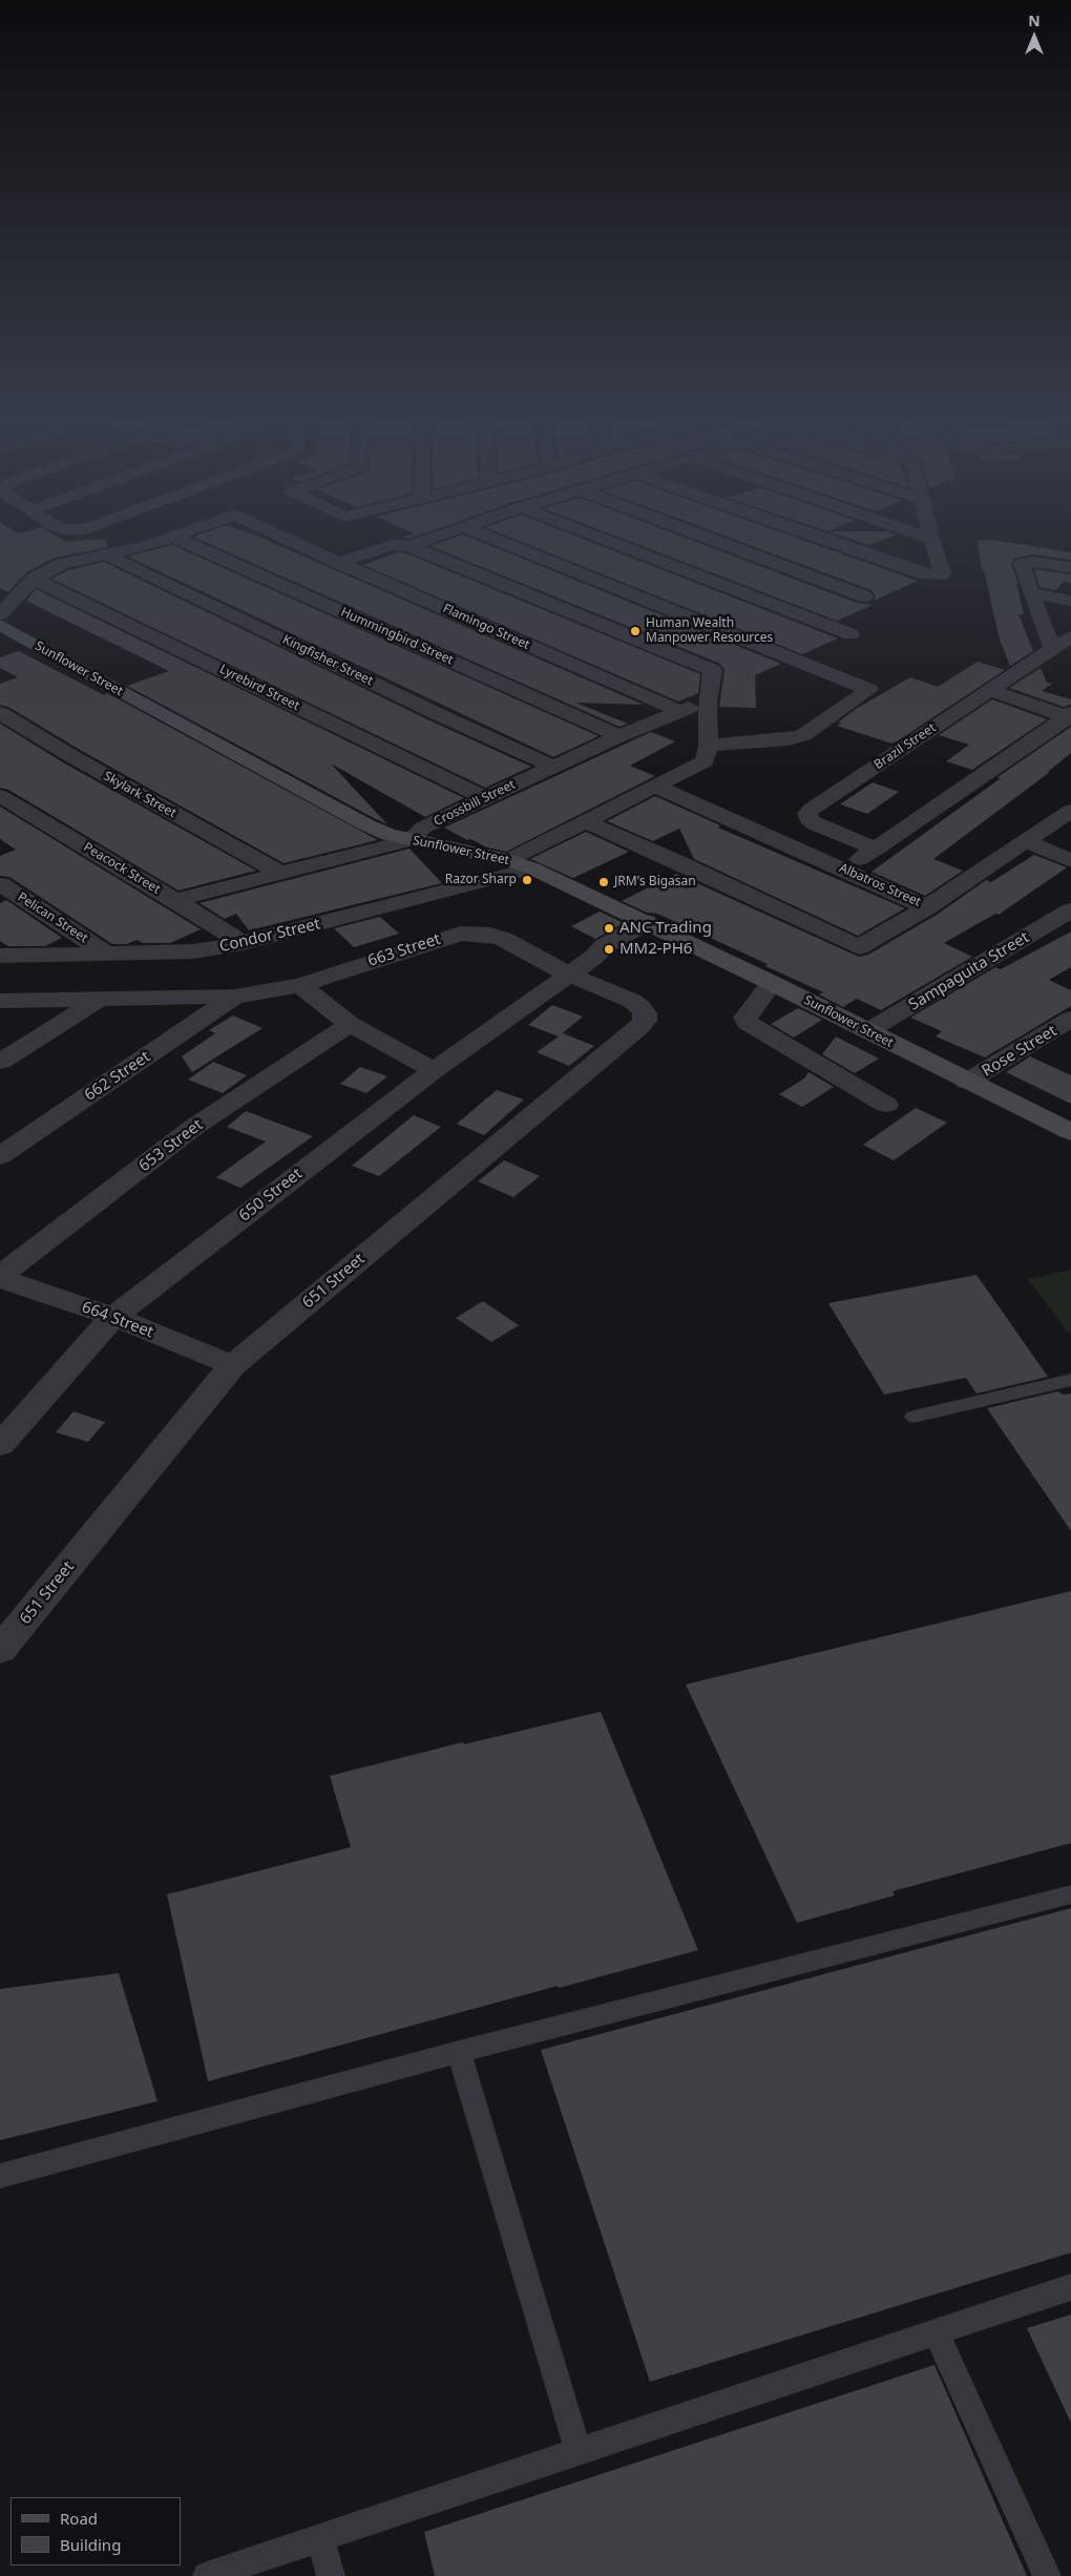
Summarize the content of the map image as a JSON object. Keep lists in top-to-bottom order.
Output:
{
  "streets": {
    "main road": ["Sunflower Street"],
    "street": [
      "Flamingo Street",
      "Hummingbird Street",
      "Kingfisher Street",
      "Lyrebird Street",
      "Brazil Street",
      "Skylark Street",
      "Crossbill Street",
      "Peacock Street",
      "Albatros Street",
      "Pelican Street",
      "Condor Street",
      "663 Street",
      "Sampaguita Street",
      "Rose Street",
      "662 Street",
      "653 Street",
      "650 Street",
      "651 Street",
      "664 Street"
    ]
  },
  "crossings": [
    ["Flamingo Street", "Crossbill Street"],
    ["Hummingbird Street", "Crossbill Street"],
    ["Kingfisher Street", "Crossbill Street"],
    ["Sunflower Street", "Crossbill Street"],
    ["Sunflower Street", "Condor Street"],
    ["Sunflower Street", "Sampaguita Street"],
    ["Sunflower Street", "Rose Street"],
    ["Sunflower Street", "650 Street"],
    ["Lyrebird Street", "Crossbill Street"],
    ["Skylark Street", "Crossbill Street"],
    ["Crossbill Street", "Peacock Street"],
    ["Peacock Street", "Condor Street"],
    ["Pelican Street", "Condor Street"],
    ["663 Street", "662 Street"],
    ["663 Street", "650 Street"],
    ["663 Street", "651 Street"],
    ["653 Street", "664 Street"],
    ["650 Street", "651 Street"],
    ["650 Street", "664 Street"],
    ["651 Street", "664 Street"]
  ],
  "places": [
    "Human Wealth Manpower Resources",
    "Razor Sharp",
    "JRM's Bigasan",
    "ANC Trading",
    "MM2-PH6"
  ],
  "legend": ["Road", "Building"],
  "north": "top"
}
